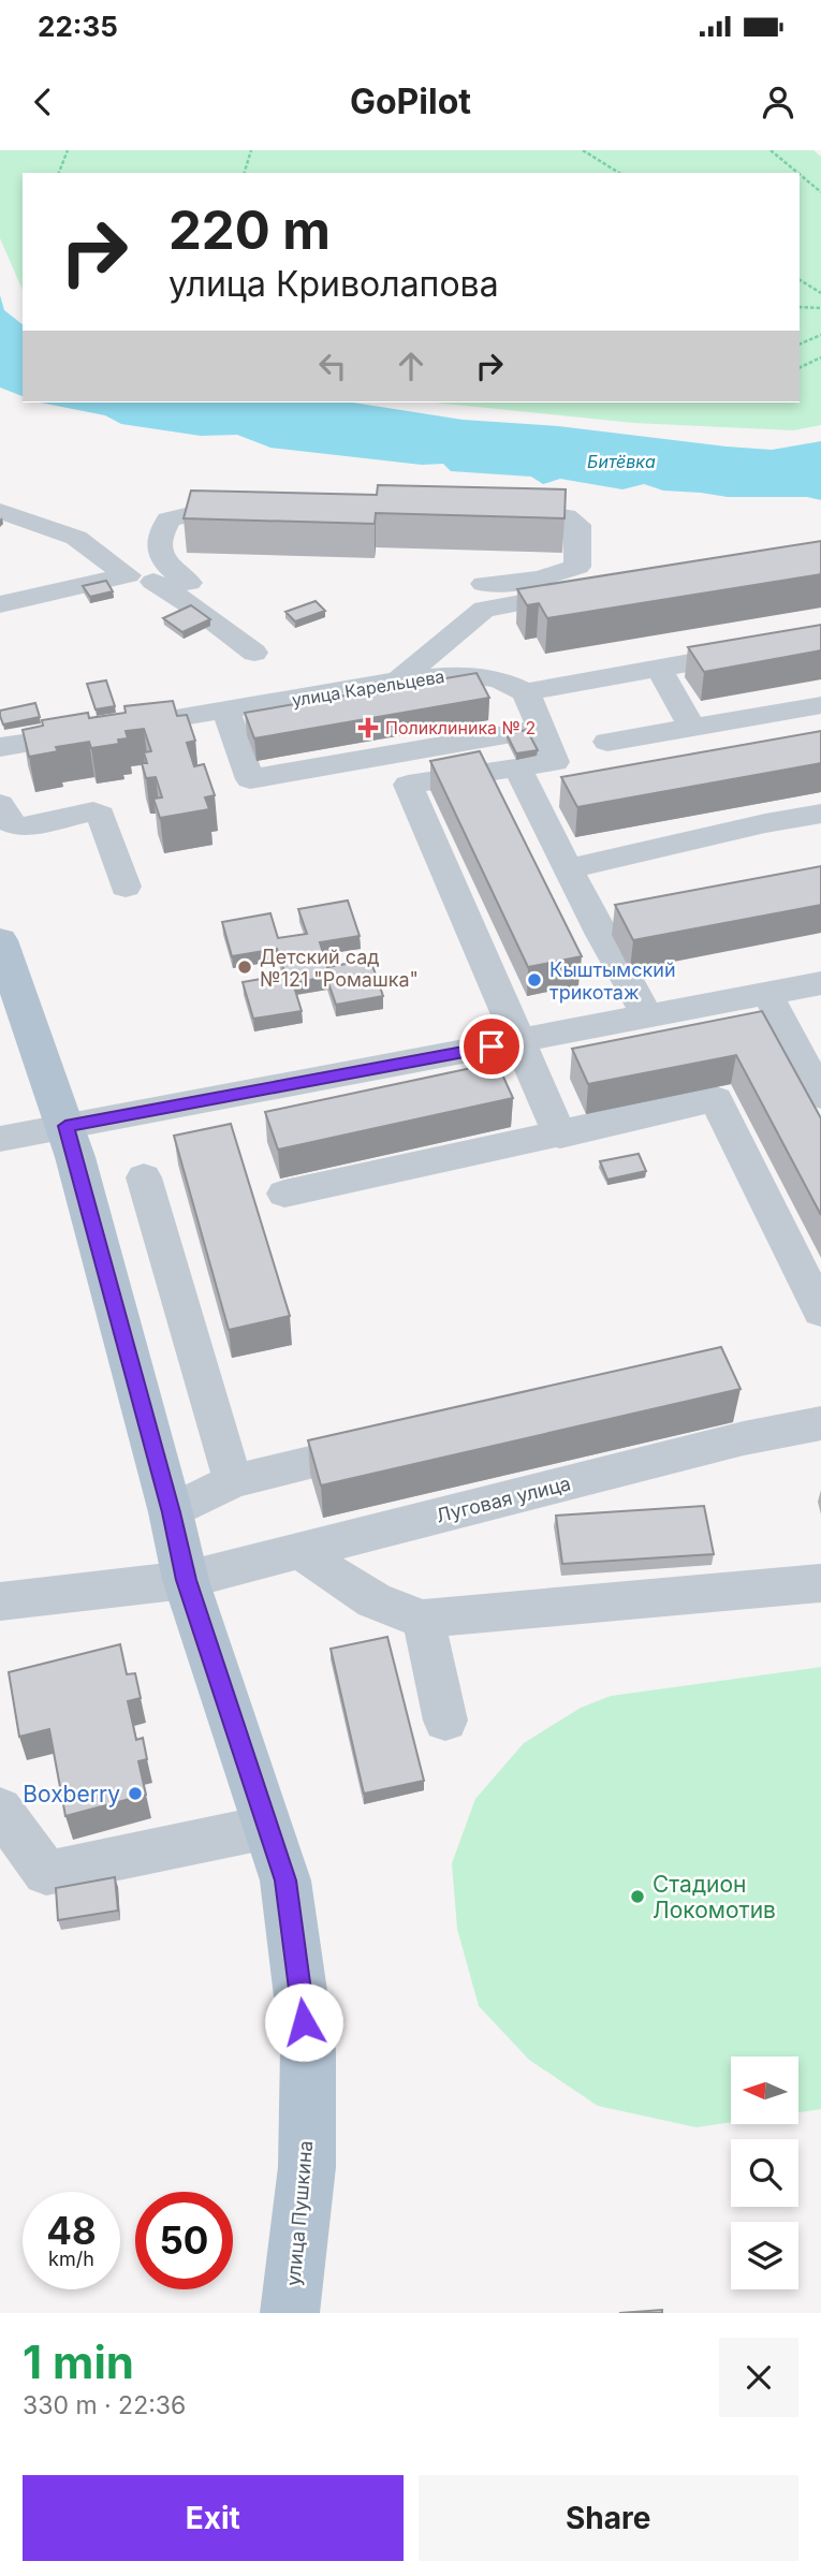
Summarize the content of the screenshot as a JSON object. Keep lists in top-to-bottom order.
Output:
{
  "streets": {
    "main road": ["улица Пушкина"],
    "street": ["улица Карельцева", "Луговая улица"]
  },
  "crossings": [
    ["Луговая улица", "улица Пушкина"]
  ],
  "water": ["Битёвка"],
  "places": {
    "health": ["Поликлиника № 2"],
    "other": [
      "Детский сад №121 \"Ромашка\"",
      "Кыштымский трикотаж",
      "Boxberry",
      "Стадион Локомотив"
    ]
  },
  "north": "left",
  "page": {
    "status": "22:35",
    "header": "GoPilot",
    "turn": ["220 m", "улица Криволапова"],
    "speed": "48 km/h",
    "limit": "50",
    "heading": ["1 min", "330 m · 22:36"],
    "buttons": ["Exit", "Share"]
  }
}
